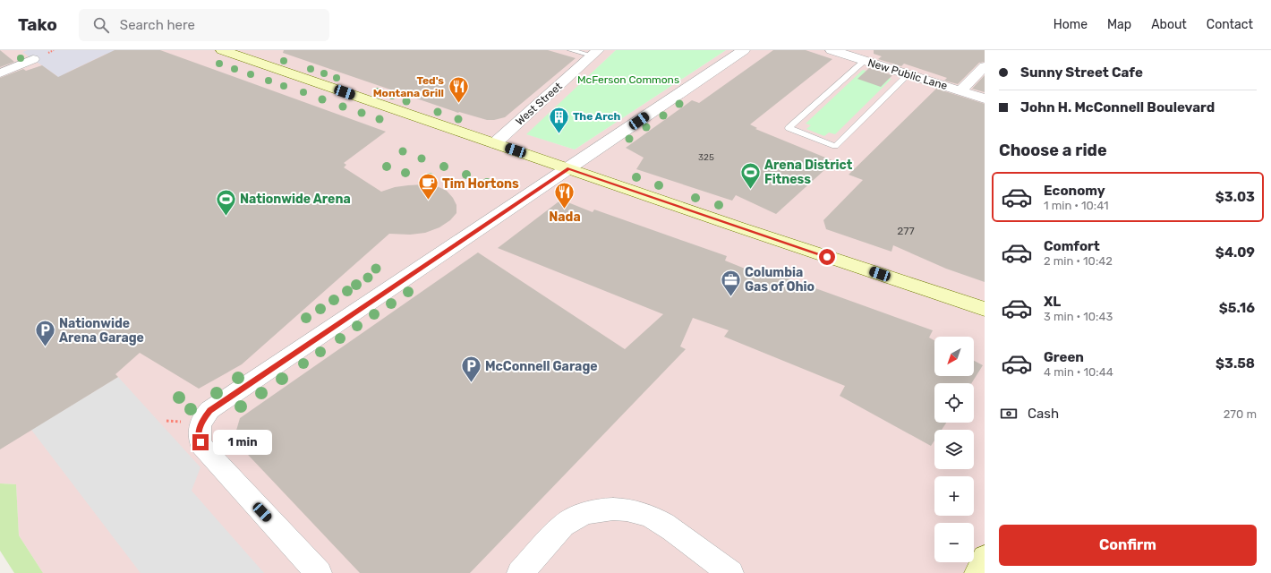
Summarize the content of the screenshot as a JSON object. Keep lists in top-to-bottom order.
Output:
{
  "streets": {
    "street": ["New Public Lane", "West Street"]
  },
  "parks": ["McFerson Commons"],
  "places": {
    "restaurant": ["Ted's Montana Grill", "Nada"],
    "building": ["The Arch"],
    "sports": ["Arena District Fitness", "Nationwide Arena"],
    "cafe": ["Tim Hortons"],
    "office": ["Columbia Gas of Ohio"],
    "parking": ["Nationwide Arena Garage", "McConnell Garage"]
  },
  "house_numbers": ["325", "277"],
  "north": "bottom left",
  "page": {
    "header": "Tako",
    "search": "Search here",
    "nav": [
      "Home",
      "Map",
      "About",
      "Contact"
    ],
    "banner": ["Sunny Street Cafe", "John H. McConnell Boulevard"],
    "heading": "Choose a ride",
    "list": [
      {
        "name": "Economy",
        "note": "1 min · 10:41",
        "value": "$3.03"
      },
      {
        "name": "Comfort",
        "note": "2 min · 10:42",
        "value": "$4.09"
      },
      {
        "name": "XL",
        "note": "3 min · 10:43",
        "value": "$5.16"
      },
      {
        "name": "Green",
        "note": "4 min · 10:44",
        "value": "$3.58"
      }
    ],
    "map_buttons": ["+", "−"],
    "pay": ["Cash", "270 m"],
    "bubble": "1 min",
    "buttons": "Confirm"
  }
}
